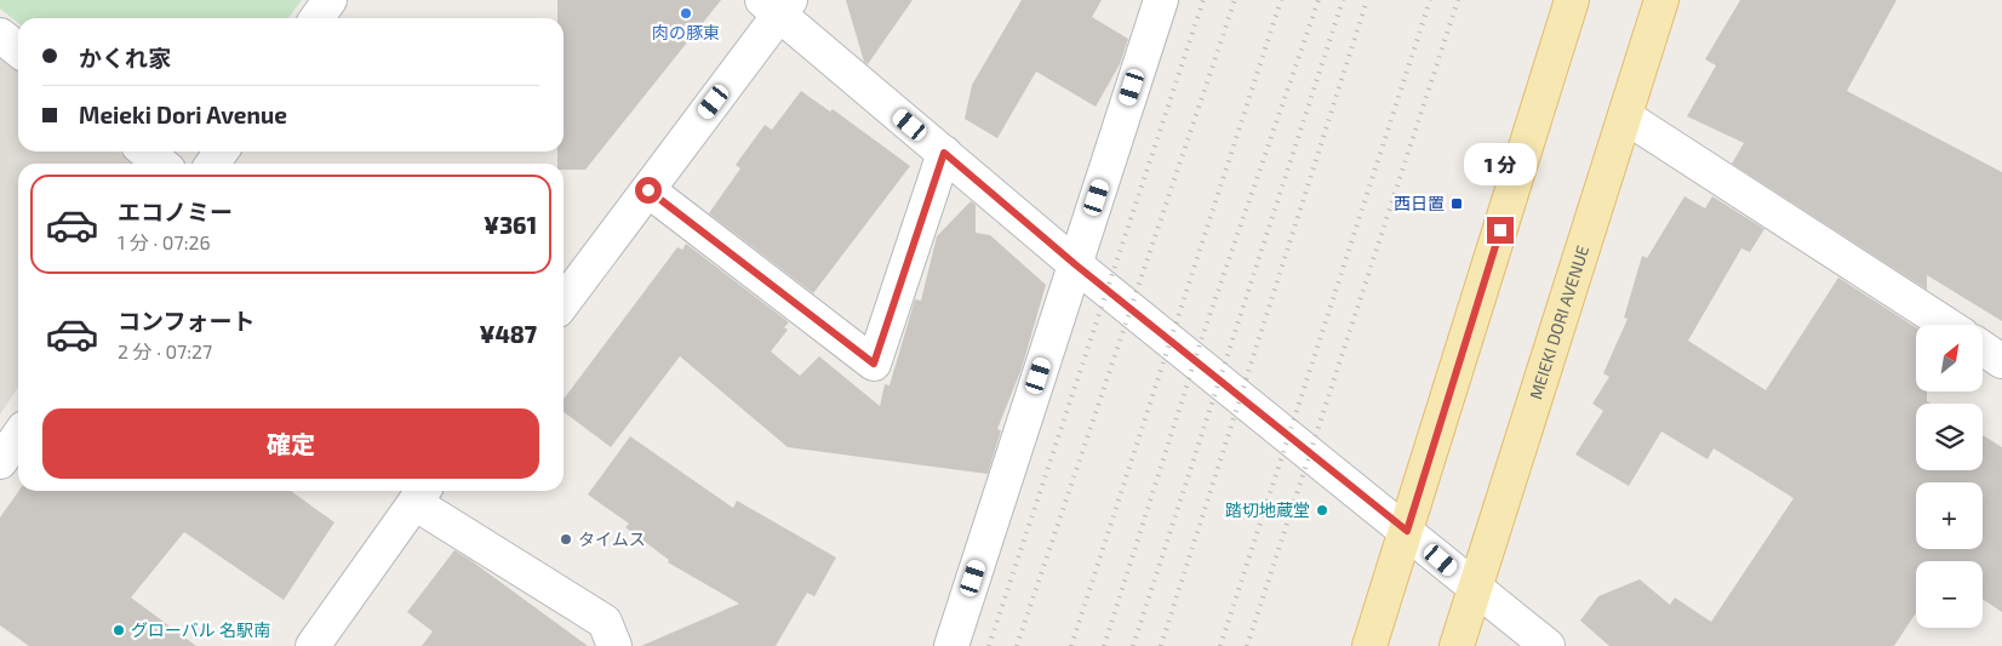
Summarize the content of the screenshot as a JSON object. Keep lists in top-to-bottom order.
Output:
{
  "streets": {
    "main road": ["MEIEKI DORI AVENUE"]
  },
  "places": {
    "other": [
      "肉の豚東",
      "踏切地蔵堂",
      "タイムス",
      "グローバル 名駅南"
    ],
    "transit": ["西日置"]
  },
  "north": "top right",
  "page": {
    "banner": ["かくれ家", "Meieki Dori Avenue"],
    "bubble": "1 分",
    "list": [
      {
        "name": "エコノミー",
        "note": "1 分 · 07:26",
        "value": "¥361"
      },
      {
        "name": "コンフォート",
        "note": "2 分 · 07:27",
        "value": "¥487"
      }
    ],
    "map_buttons": ["+", "−"],
    "buttons": "確定"
  }
}
